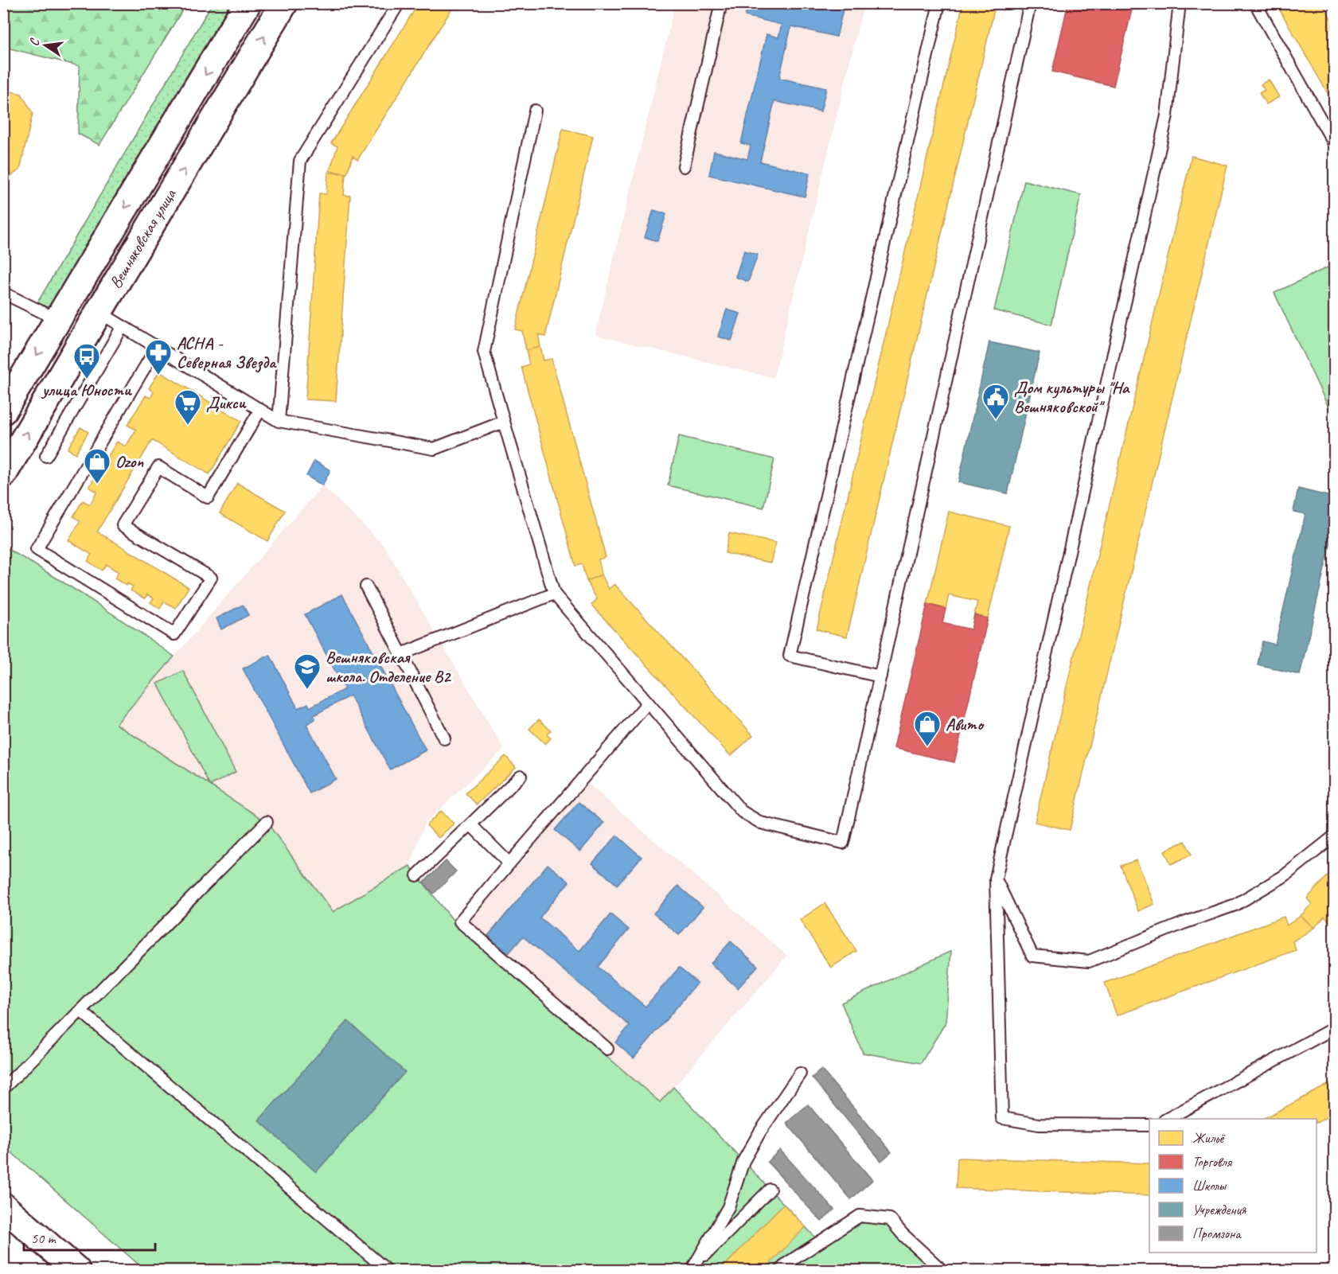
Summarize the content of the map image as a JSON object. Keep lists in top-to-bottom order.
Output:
{
  "streets": {
    "main road": ["Вешняковская улица"]
  },
  "places": {
    "pharmacy": ["АСНА - Северная Звезда"],
    "bus stop": ["улица Юности"],
    "public building": ["Дом культуры \"На Вешняковской\""],
    "supermarket": ["Дикси"],
    "shop": ["Ozon", "Авито"],
    "school or university": ["Вешняковская школа. Отделение В2"]
  },
  "legend": [
    "Жильё",
    "Торговля",
    "Школы",
    "Учреждения",
    "Промзона"
  ],
  "scale_bar": "50 m",
  "north": "left"
}
